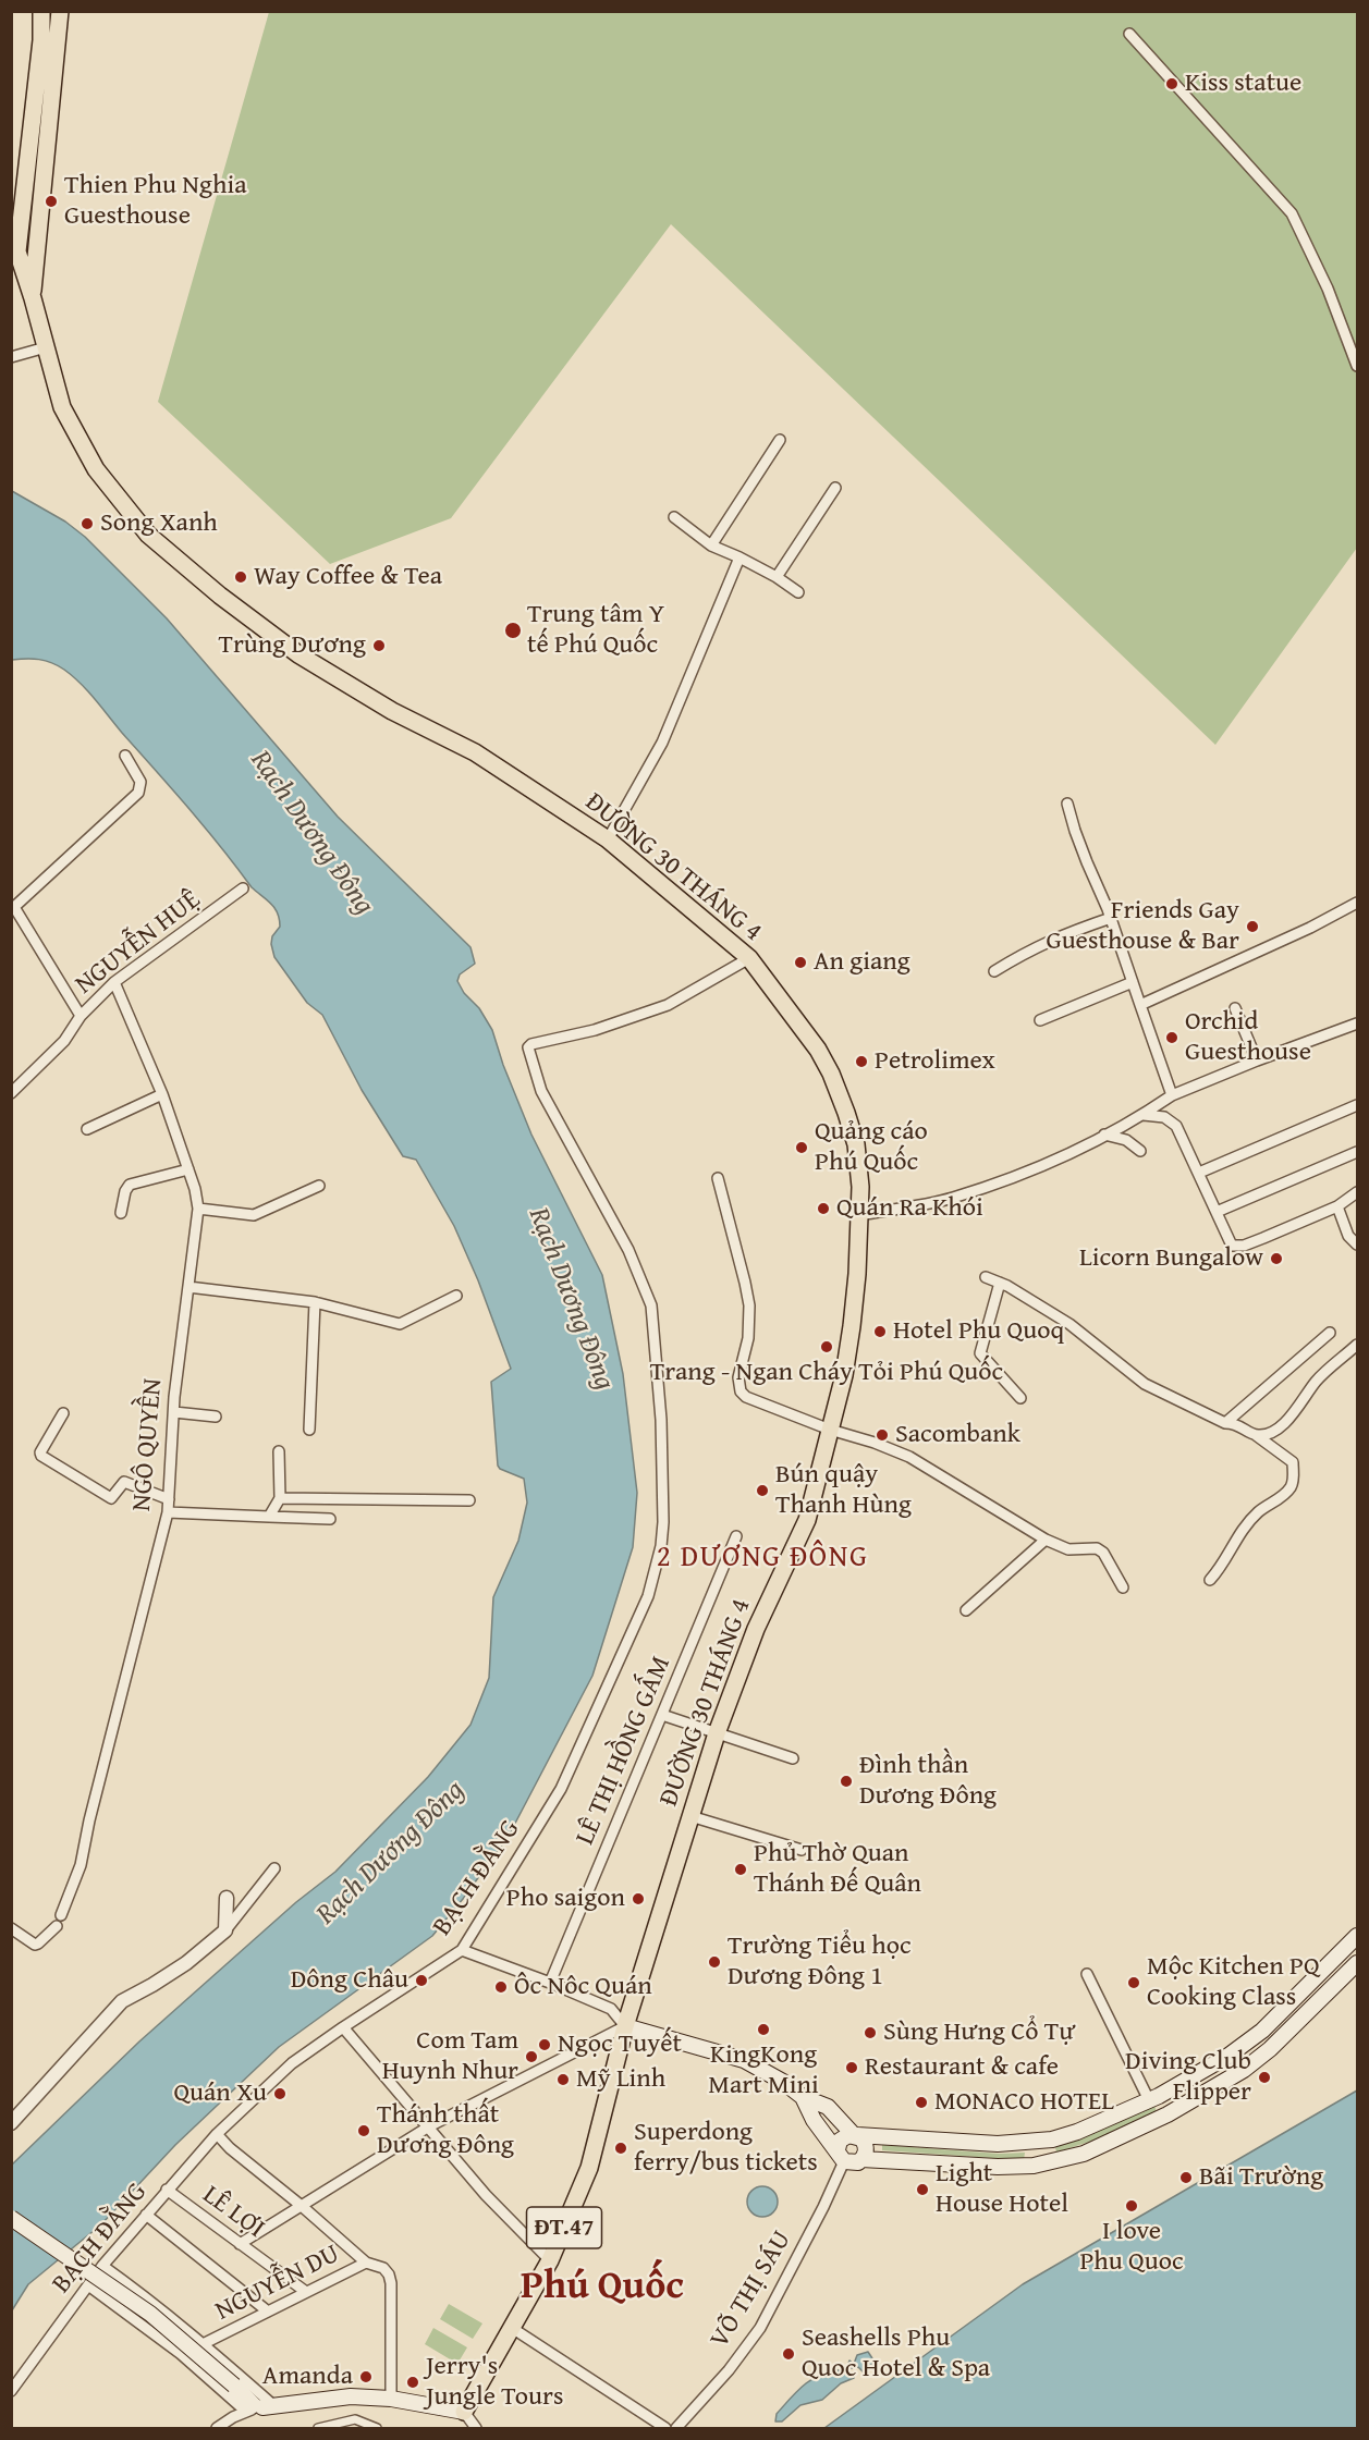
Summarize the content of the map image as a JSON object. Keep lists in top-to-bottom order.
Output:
{
  "streets": {
    "main road": ["ĐƯỜNG 30 THÁNG 4", "ĐT.47"],
    "street": [
      "NGUYỄN HUỆ",
      "NGÔ QUYỀN",
      "LÊ THỊ HỒNG GẤM",
      "BẠCH ĐẰNG",
      "LÊ LỢI",
      "NGUYỄN DU",
      "VÕ THỊ SÁU"
    ]
  },
  "crossings": [
    ["ĐƯỜNG 30 THÁNG 4", "BẠCH ĐẰNG"],
    ["NGUYỄN HUỆ", "NGÔ QUYỀN"],
    ["BẠCH ĐẰNG", "LÊ LỢI"],
    ["BẠCH ĐẰNG", "NGUYỄN DU"],
    ["LÊ LỢI", "NGUYỄN DU"]
  ],
  "districts": ["2 DƯƠNG ĐÔNG", "Phú Quốc"],
  "water": ["Rạch Dương Đông"],
  "places": [
    "Kiss statue",
    "Thien Phu Nghia Guesthouse",
    "Song Xanh",
    "Way Coffee & Tea",
    "Trung tâm Y tế Phú Quốc",
    "Trùng Dương",
    "Friends Gay Guesthouse & Bar",
    "An giang",
    "Orchid Guesthouse",
    "Petrolimex",
    "Quảng cáo Phú Quốc",
    "Quán Ra Khói",
    "Licorn Bungalow",
    "Hotel Phu Quoq",
    "Trang - Ngan Cháy Tỏi Phú Quốc",
    "Sacombank",
    "Bún quậy Thanh Hùng",
    "Đình thần Dương Đông",
    "Phủ Thờ Quan Thánh Đế Quân",
    "Pho saigon",
    "Trường Tiểu học Dương Đông 1",
    "Dông Châu",
    "Mộc Kitchen PQ Cooking Class",
    "Ôc Nôc Quán",
    "KingKong Mart Mini",
    "Sùng Hưng Cổ Tự",
    "Ngọc Tuyết",
    "Com Tam Huynh Nhur",
    "Restaurant & cafe",
    "Diving Club Flipper",
    "Mỹ Linh",
    "Quán Xu",
    "MONACO HOTEL",
    "Thánh thất Dương Đông",
    "Superdong ferry/bus tickets",
    "Bãi Trường",
    "Light House Hotel",
    "I love Phu Quoc",
    "Seashells Phu Quoc Hotel & Spa",
    "Amanda",
    "Jerry's Jungle Tours"
  ]
}
